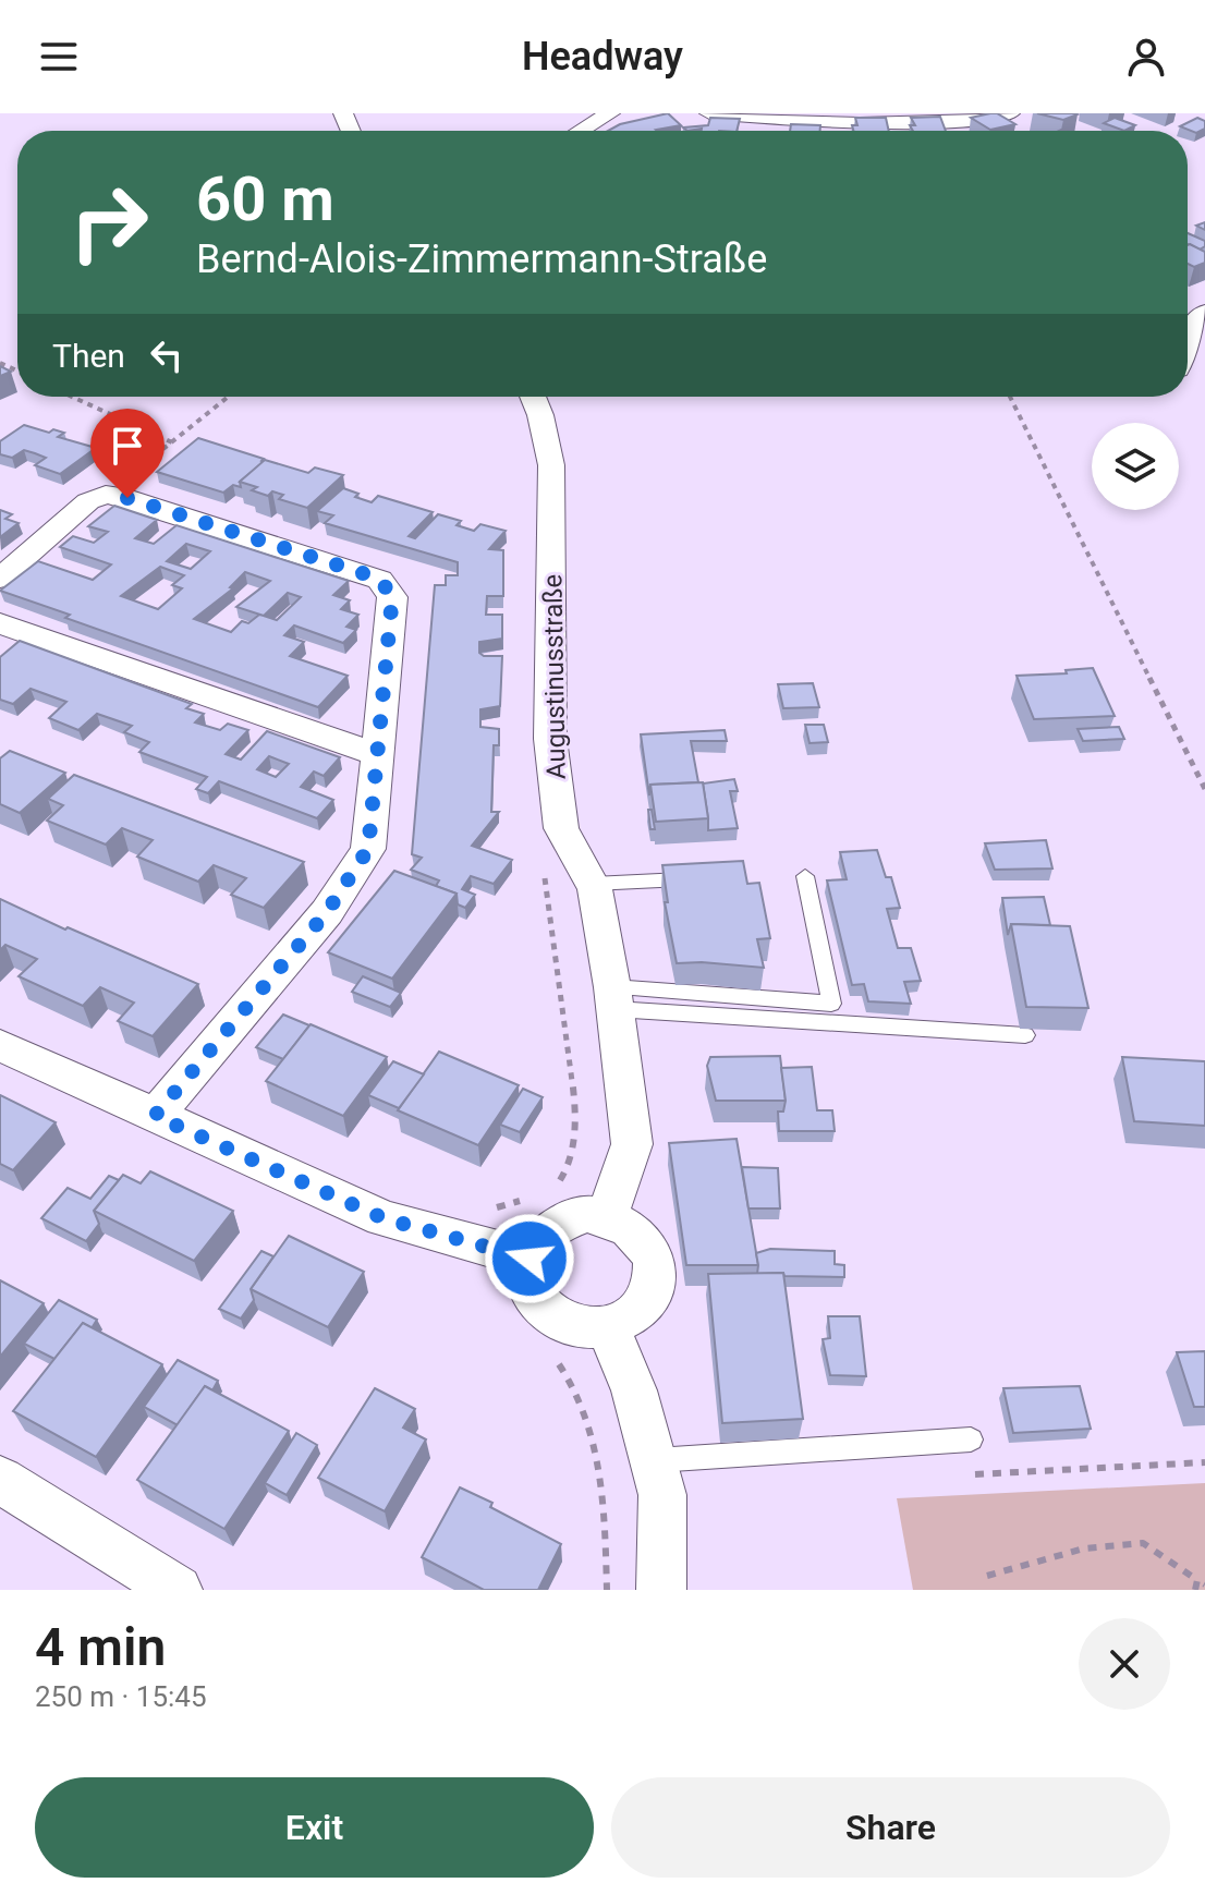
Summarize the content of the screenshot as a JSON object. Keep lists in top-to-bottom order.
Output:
{
  "streets": {
    "street": ["Augustinusstraße"]
  },
  "page": {
    "header": "Headway",
    "turn": ["60 m", "Bernd-Alois-Zimmermann-Straße"],
    "then": "Then",
    "heading": ["4 min", "250 m · 15:45"],
    "buttons": ["Exit", "Share"]
  }
}
